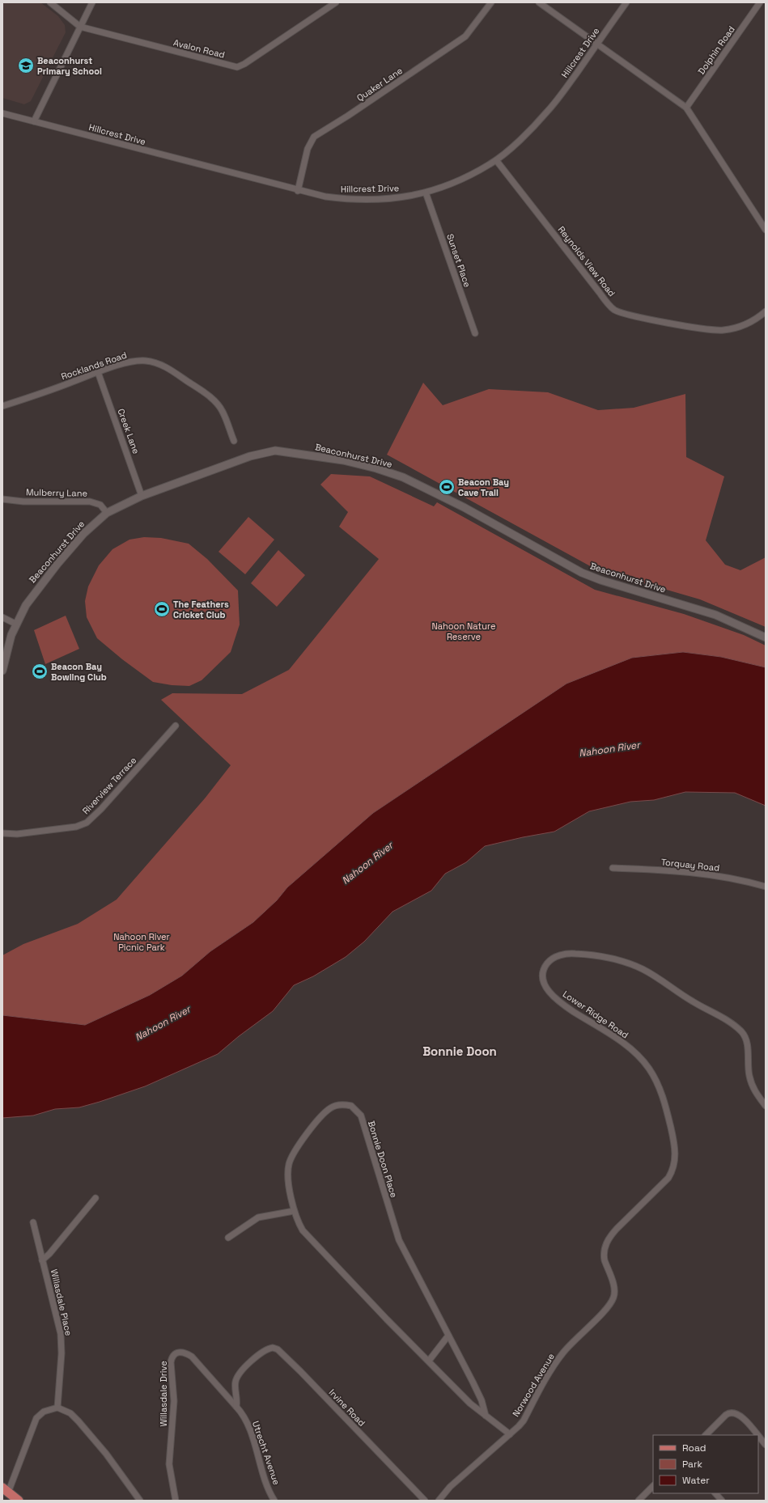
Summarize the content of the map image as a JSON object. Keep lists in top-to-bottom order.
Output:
{
  "streets": {
    "street": [
      "Avalon Road",
      "Dolphin Road",
      "Hillcrest Drive",
      "Quaker Lane",
      "Sunset Place",
      "Reynolds View Road",
      "Rocklands Road",
      "Creek Lane",
      "Beaconhurst Drive",
      "Mulberry Lane",
      "Riverview Terrace",
      "Torquay Road",
      "Lower Ridge Road",
      "Bonnie Doon Place",
      "Willasdale Place",
      "Norwood Avenue",
      "Willasdale Drive",
      "Irvine Road",
      "Utrecht Avenue"
    ]
  },
  "crossings": [
    ["Hillcrest Drive", "Quaker Lane"],
    ["Hillcrest Drive", "Sunset Place"],
    ["Hillcrest Drive", "Reynolds View Road"],
    ["Rocklands Road", "Creek Lane"],
    ["Creek Lane", "Beaconhurst Drive"],
    ["Beaconhurst Drive", "Mulberry Lane"],
    ["Lower Ridge Road", "Norwood Avenue"],
    ["Bonnie Doon Place", "Norwood Avenue"],
    ["Willasdale Drive", "Irvine Road"],
    ["Willasdale Drive", "Utrecht Avenue"],
    ["Irvine Road", "Utrecht Avenue"]
  ],
  "districts": ["Bonnie Doon"],
  "water": ["Nahoon River"],
  "parks": ["Nahoon Nature Reserve", "Nahoon River Picnic Park"],
  "places": {
    "school or university": ["Beaconhurst Primary School"],
    "sports": ["Beacon Bay Cave Trail", "The Feathers Cricket Club", "Beacon Bay Bowling Club"]
  },
  "legend": ["Road", "Park", "Water"]
}
